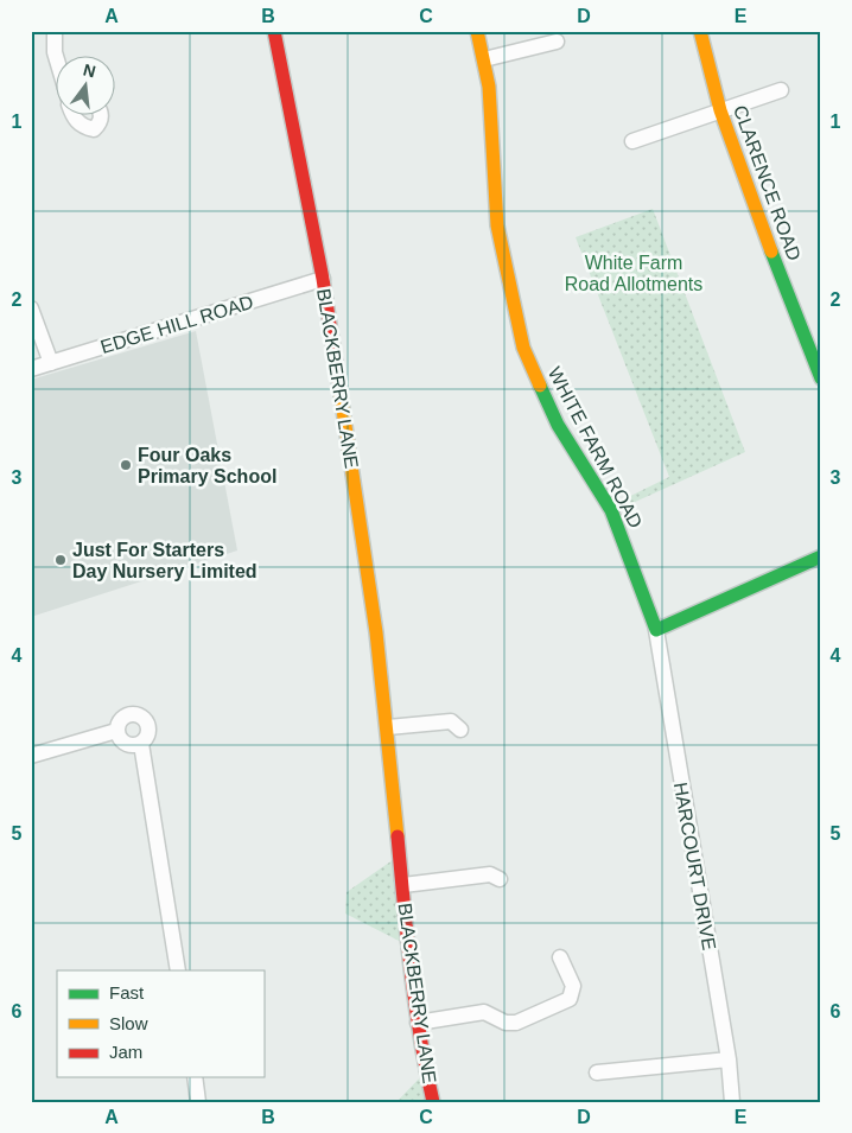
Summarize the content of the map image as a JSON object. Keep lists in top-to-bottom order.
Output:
{
  "streets": {
    "street": [
      "CLARENCE ROAD",
      "EDGE HILL ROAD",
      "BLACKBERRY LANE",
      "WHITE FARM ROAD",
      "HARCOURT DRIVE"
    ]
  },
  "crossings": [
    ["EDGE HILL ROAD", "BLACKBERRY LANE"],
    ["WHITE FARM ROAD", "HARCOURT DRIVE"]
  ],
  "parks": ["White Farm Road Allotments"],
  "places": ["Four Oaks Primary School", "Just For Starters Day Nursery Limited"],
  "legend": ["Fast", "Slow", "Jam"],
  "north": "top",
  "grid": {
    "columns": [
      "A",
      "B",
      "C",
      "D",
      "E"
    ],
    "rows": [
      "1",
      "2",
      "3",
      "4",
      "5",
      "6"
    ]
  }
}
